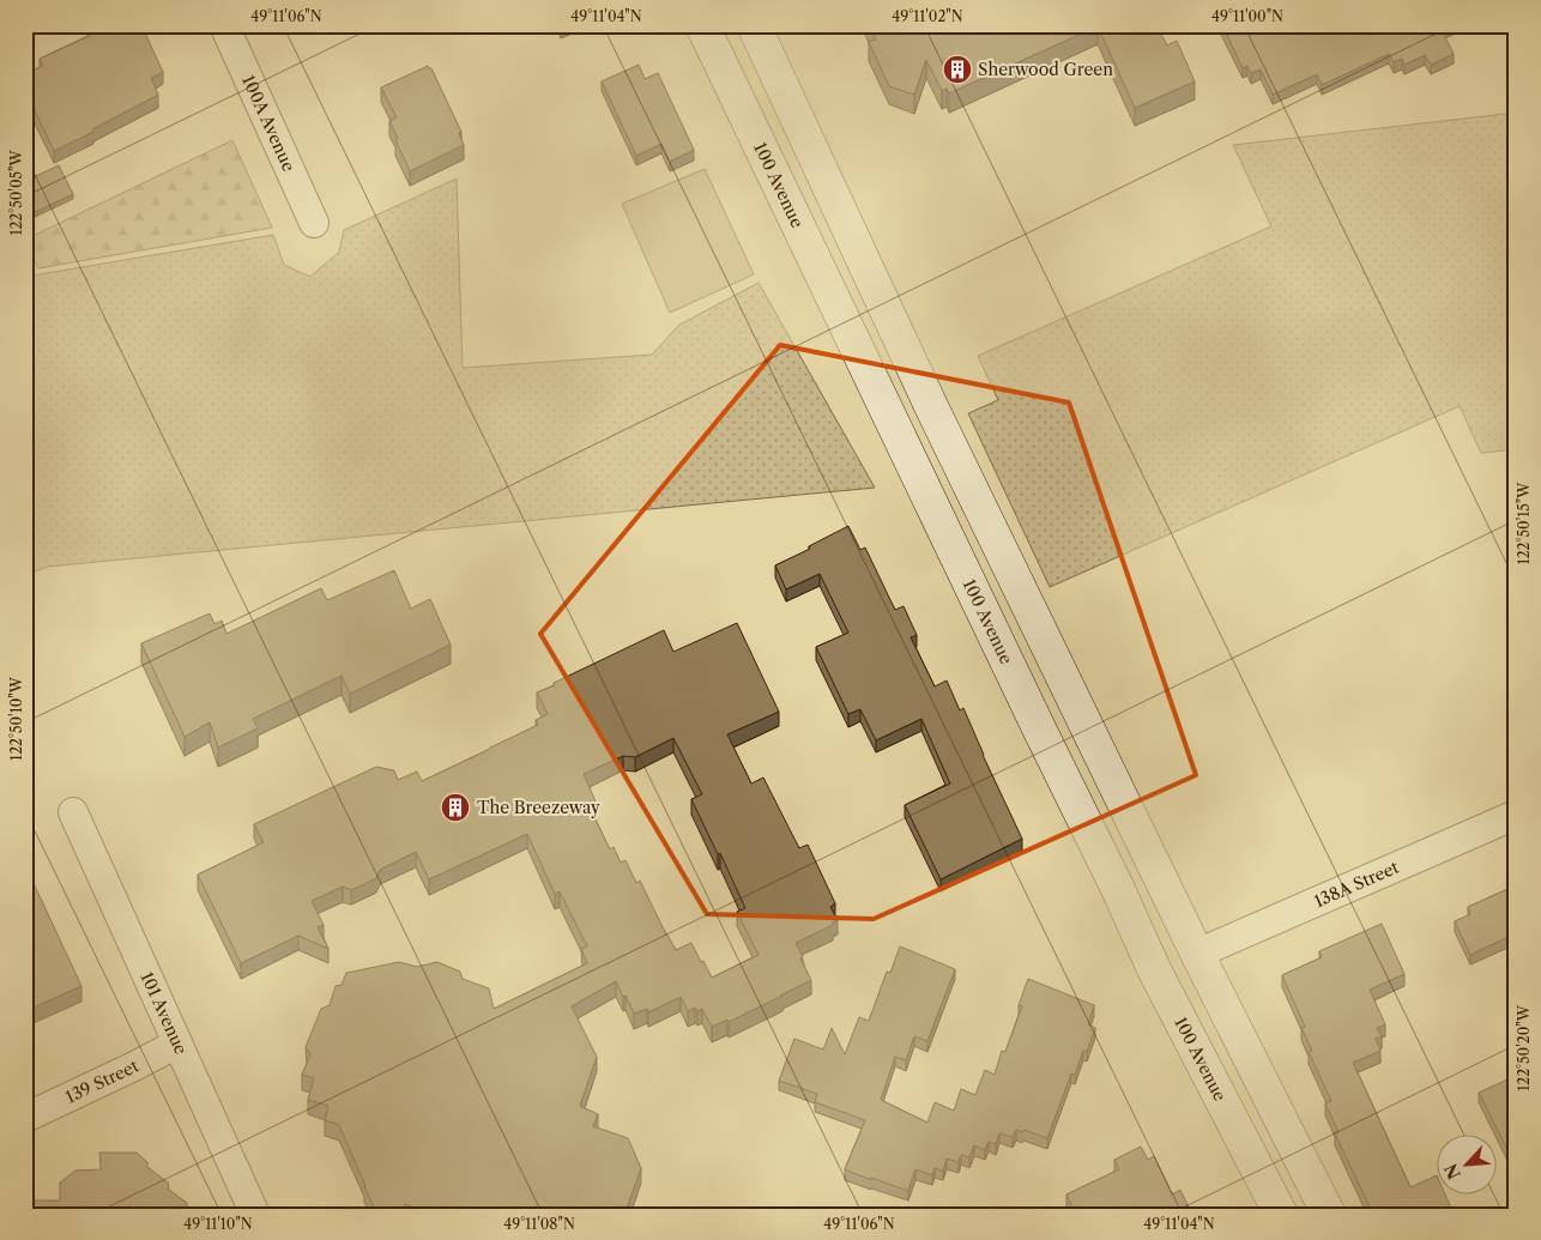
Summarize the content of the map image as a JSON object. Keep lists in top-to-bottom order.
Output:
{
  "streets": {
    "main road": ["100 Avenue"],
    "street": [
      "100A Avenue",
      "138A Street",
      "101 Avenue",
      "139 Street"
    ]
  },
  "crossings": [
    ["101 Avenue", "139 Street"]
  ],
  "places": {
    "building": ["Sherwood Green", "The Breezeway"]
  },
  "north": "bottom left",
  "coordinates": [
    "49°11'06\"N",
    "49°11'04\"N",
    "49°11'02\"N",
    "49°11'00\"N",
    "122°50'05\"W",
    "122°50'15\"W",
    "122°50'10\"W",
    "122°50'20\"W",
    "49°11'10\"N",
    "49°11'08\"N"
  ]
}
